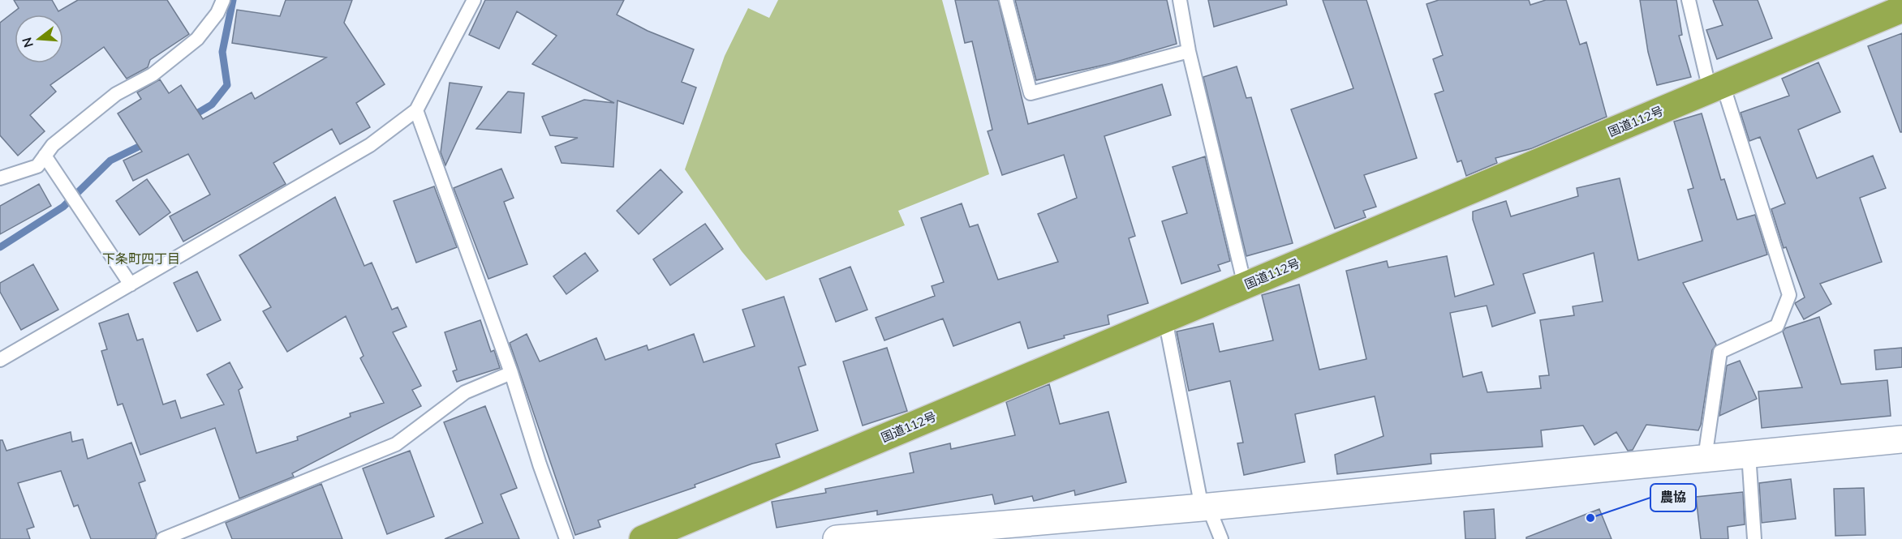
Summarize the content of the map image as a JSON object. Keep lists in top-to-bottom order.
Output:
{
  "streets": {
    "highway": ["国道112号"]
  },
  "districts": ["下条町四丁目"],
  "places": ["農協"],
  "north": "left"
}
